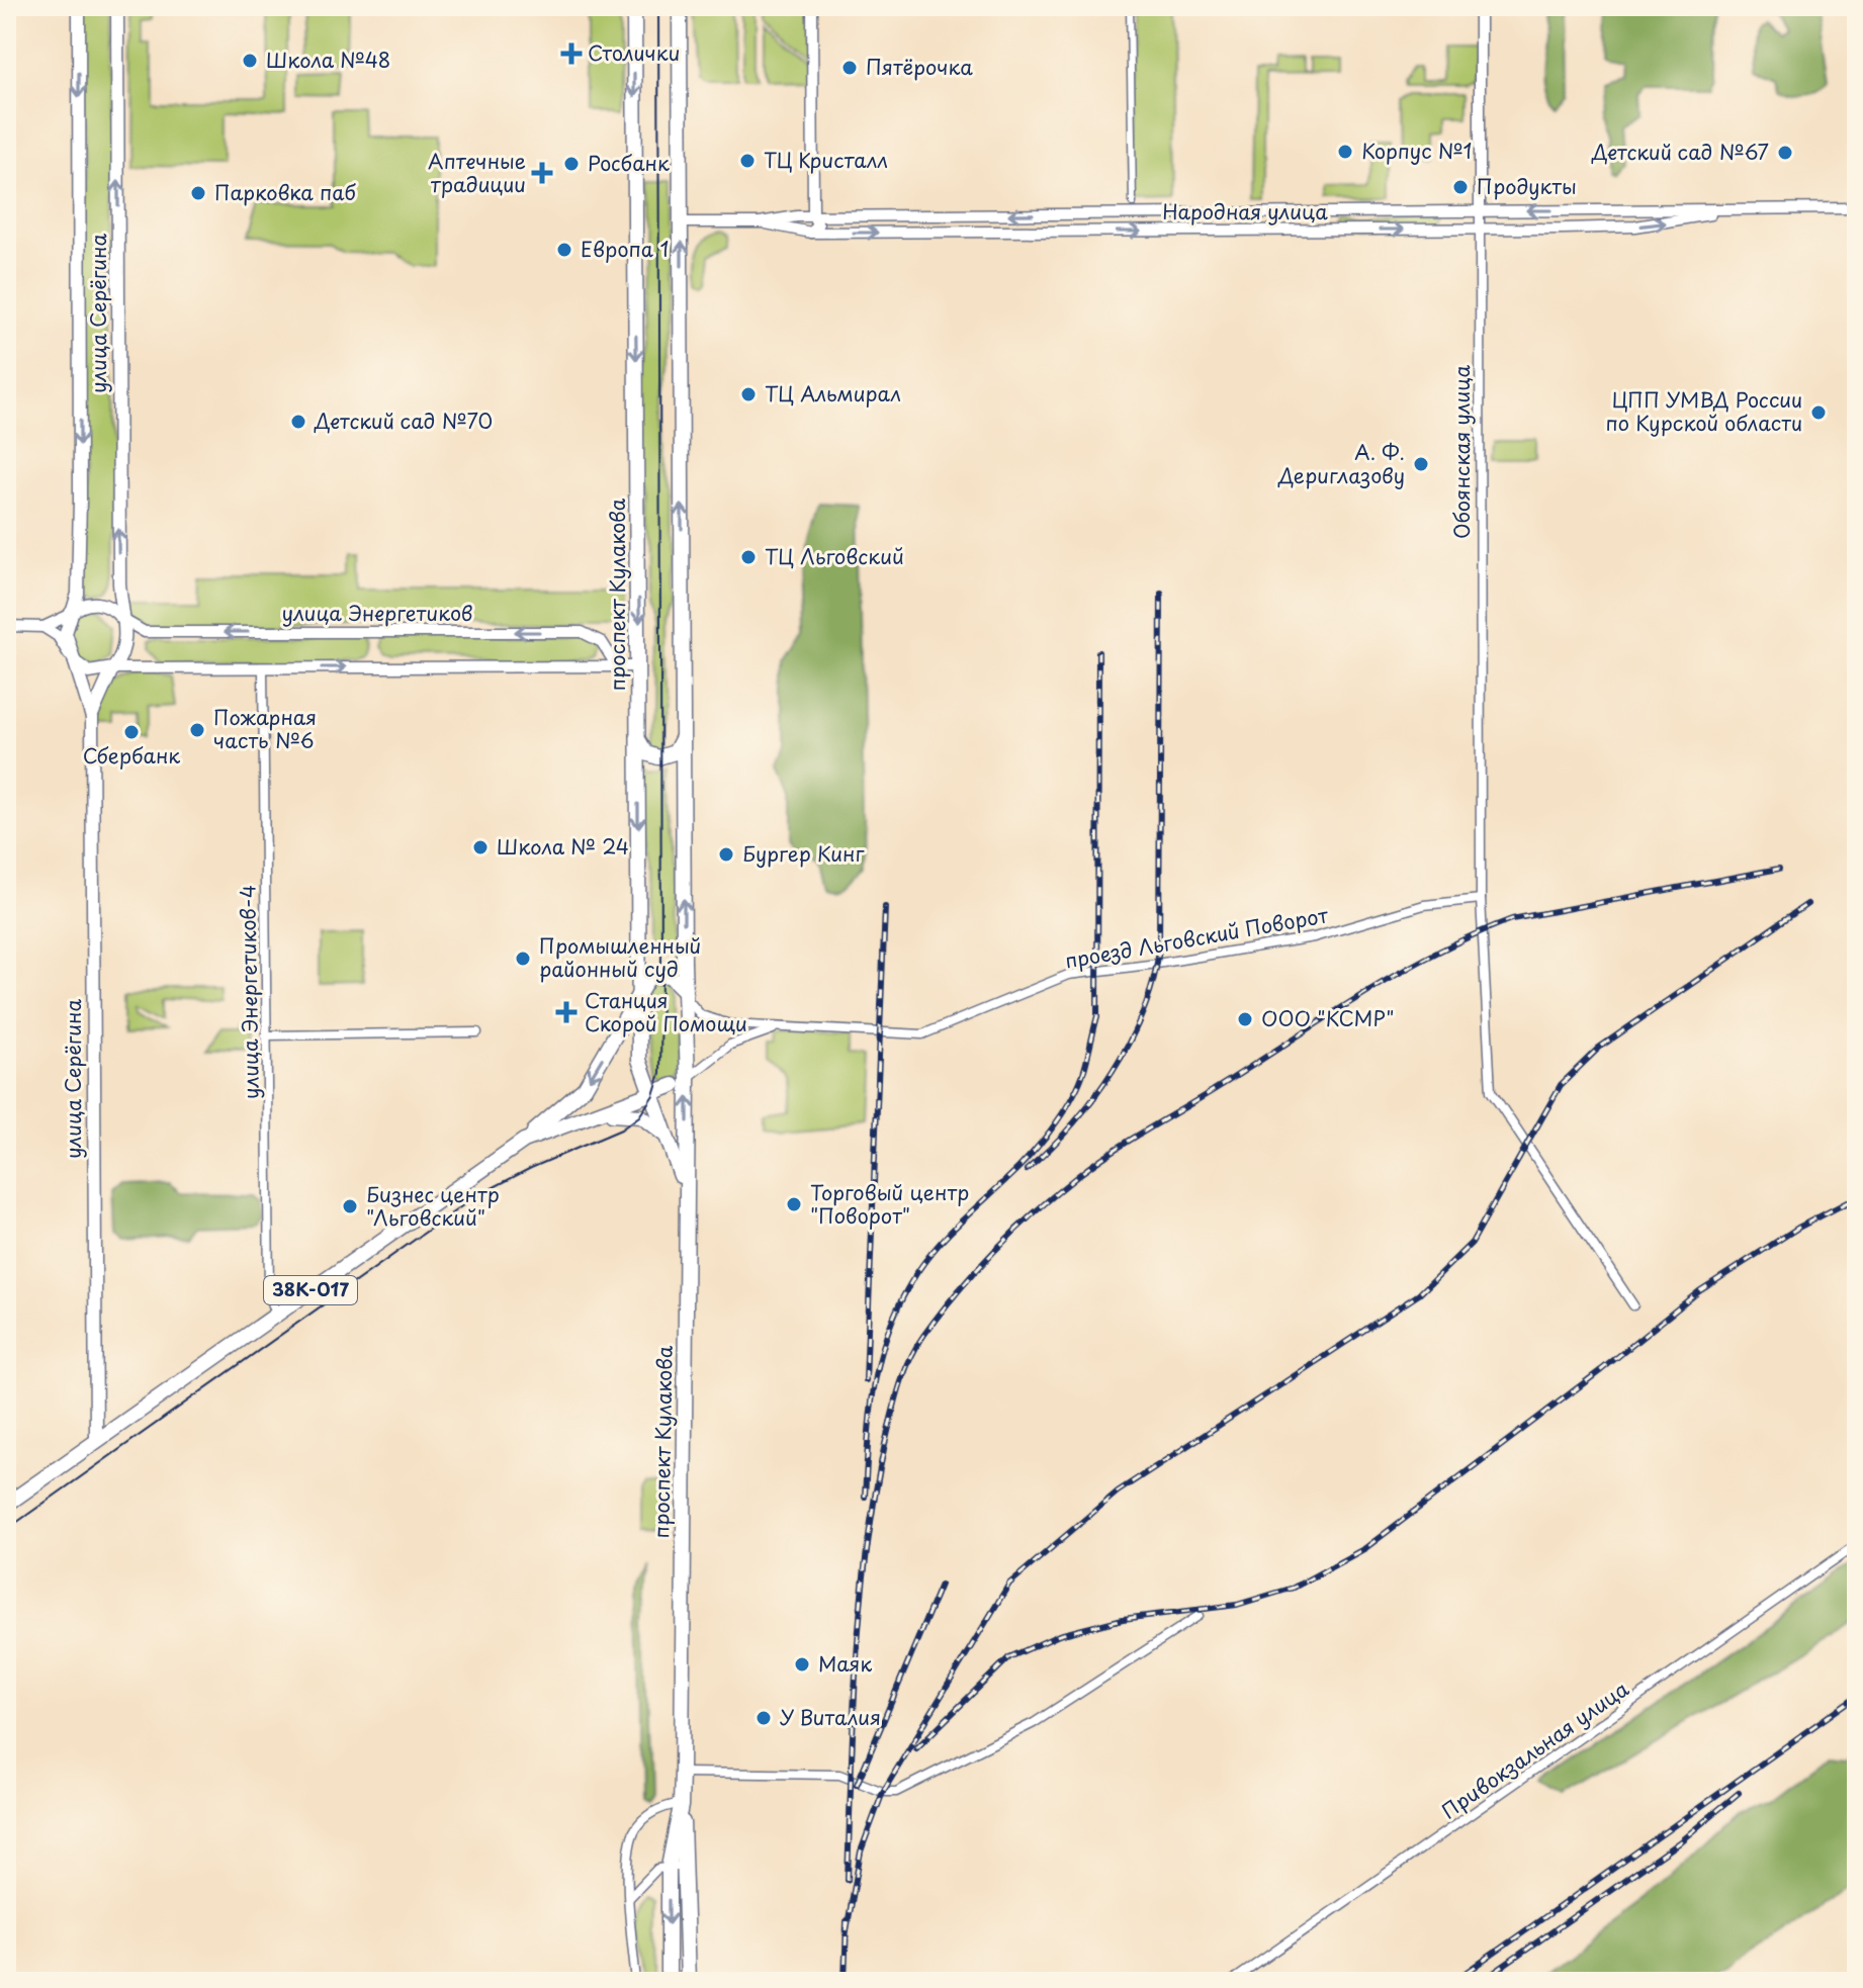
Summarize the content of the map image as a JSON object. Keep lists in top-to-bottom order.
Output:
{
  "streets": {
    "main road": ["улица Серёгина", "проспект Кулакова", "38К-017"],
    "street": [
      "Народная улица",
      "Обоянская улица",
      "улица Энергетиков",
      "проезд Льговский Поворот",
      "улица Энергетиков-4",
      "Привокзальная улица"
    ]
  },
  "crossings": [
    ["Народная улица", "Обоянская улица"],
    ["улица Серёгина", "улица Энергетиков"],
    ["улица Серёгина", "38К-017"],
    ["Обоянская улица", "проезд Льговский Поворот"],
    ["проспект Кулакова", "проезд Льговский Поворот"],
    ["проспект Кулакова", "38К-017"],
    ["улица Энергетиков-4", "38К-017"]
  ],
  "places": {
    "health": ["Столички", "Аптечные традиции", "Станция Скорой Помощи"],
    "other": [
      "Школа №48",
      "Пятёрочка",
      "Корпус №1",
      "Детский сад №67",
      "ТЦ Кристалл",
      "Росбанк",
      "Продукты",
      "Парковка паб",
      "Европа 1",
      "ТЦ Альмирал",
      "ЦПП УМВД России по Курской области",
      "Детский сад №70",
      "А. Ф. Дериглазову",
      "ТЦ Льговский",
      "Пожарная часть №6",
      "Сбербанк",
      "Школа № 24",
      "Бургер Кинг",
      "Промышленный районный суд",
      "ООО \"КСМР\"",
      "Торговый центр \"Поворот\"",
      "Бизнес центр \"Льговский\"",
      "Маяк",
      "У Виталия"
    ]
  }
}
